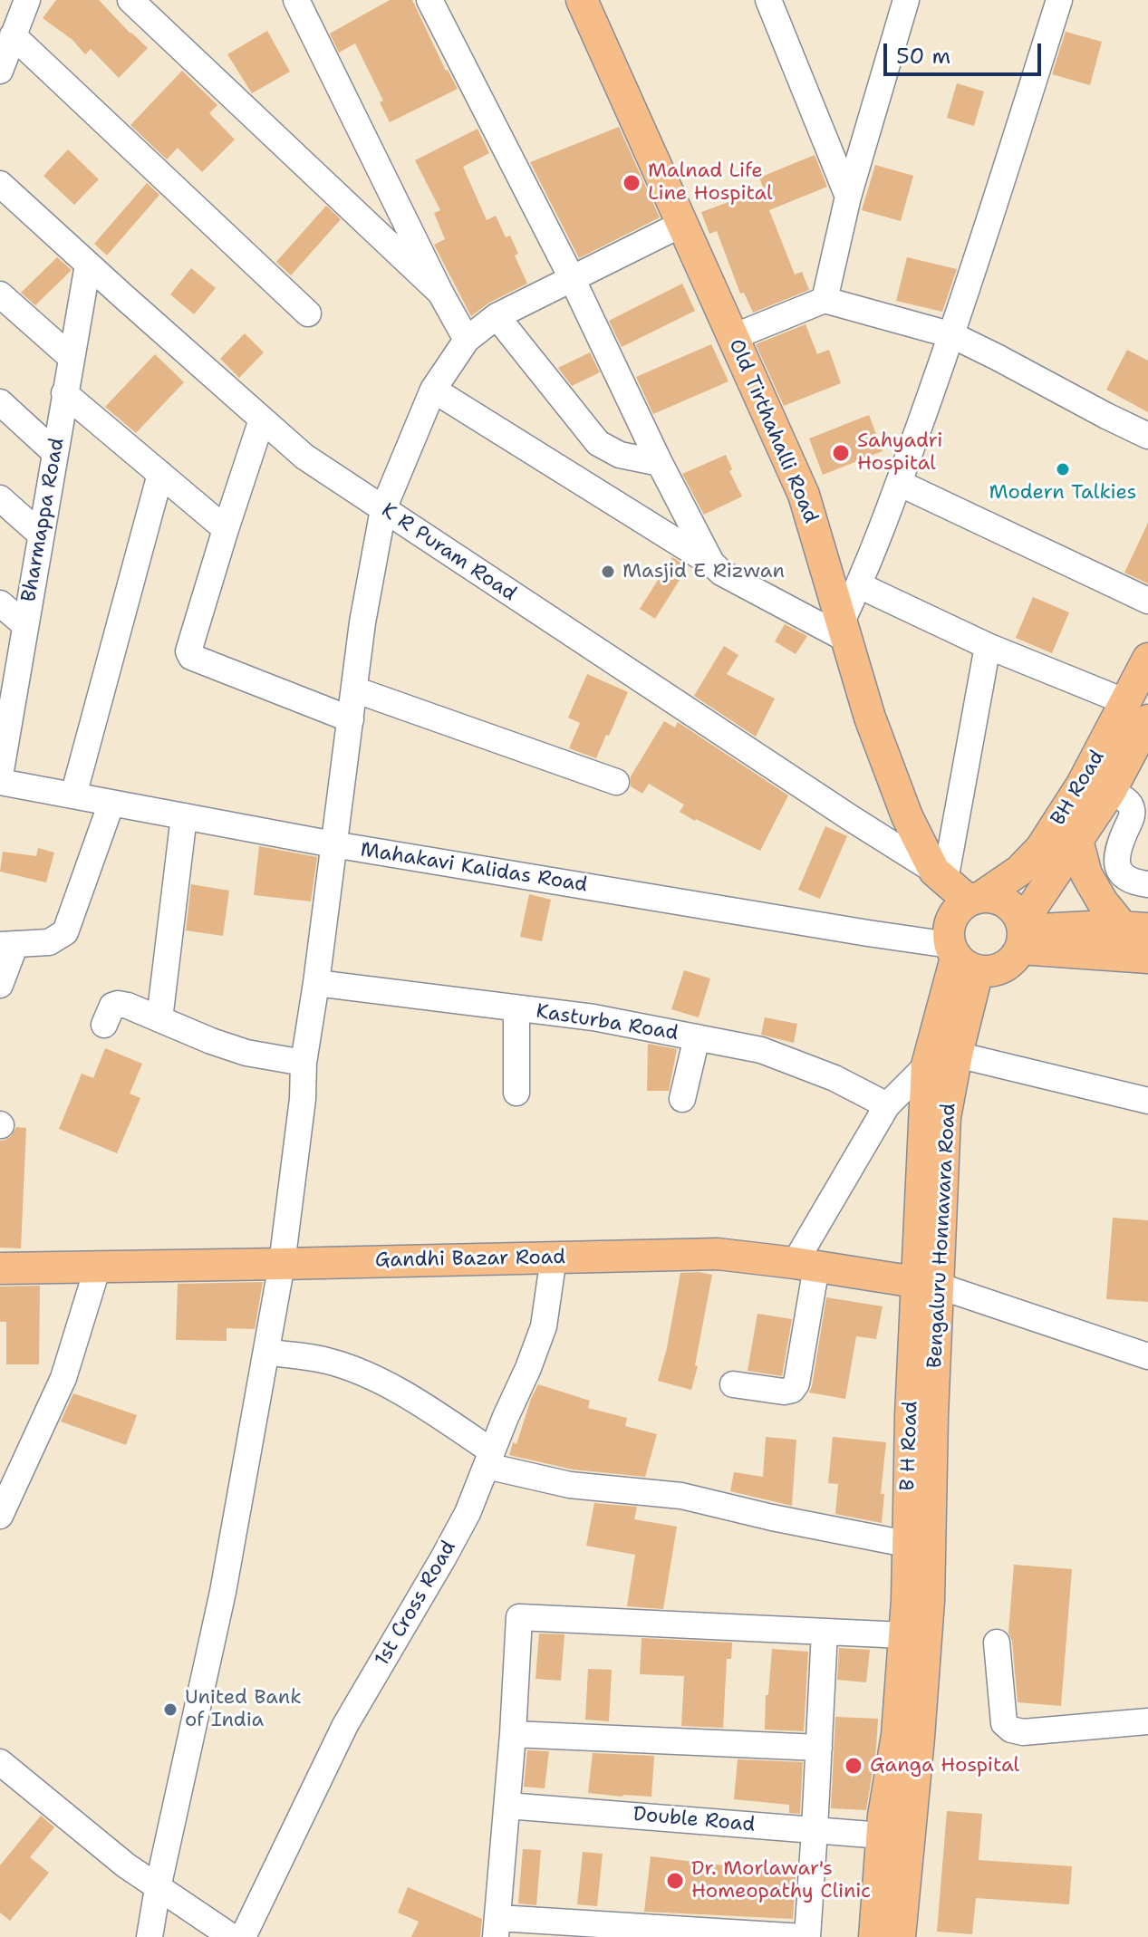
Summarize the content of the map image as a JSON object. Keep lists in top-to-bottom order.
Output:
{
  "streets": {
    "main road": [
      "Old Tirthahalli Road",
      "BH Road",
      "Bengaluru Honnavara Road",
      "Gandhi Bazar Road",
      "B H Road"
    ],
    "street": [
      "Bharmappa Road",
      "K R Puram Road",
      "Mahakavi Kalidas Road",
      "Kasturba Road",
      "1st Cross Road",
      "Double Road"
    ]
  },
  "crossings": [
    ["Old Tirthahalli Road", "K R Puram Road"],
    ["Old Tirthahalli Road", "BH Road"],
    ["Old Tirthahalli Road", "Mahakavi Kalidas Road"],
    ["Old Tirthahalli Road", "Bengaluru Honnavara Road"],
    ["Old Tirthahalli Road", "B H Road"],
    ["Bharmappa Road", "K R Puram Road"],
    ["BH Road", "Mahakavi Kalidas Road"],
    ["BH Road", "Bengaluru Honnavara Road"],
    ["BH Road", "B H Road"],
    ["Mahakavi Kalidas Road", "Bengaluru Honnavara Road"],
    ["Mahakavi Kalidas Road", "B H Road"],
    ["Bengaluru Honnavara Road", "Gandhi Bazar Road"],
    ["Bengaluru Honnavara Road", "B H Road"],
    ["Gandhi Bazar Road", "B H Road"],
    ["Gandhi Bazar Road", "1st Cross Road"],
    ["B H Road", "Double Road"]
  ],
  "places": [
    "Malnad Life Line Hospital",
    "Sahyadri Hospital",
    "Modern Talkies",
    "Masjid E Rizwan",
    "United Bank of India",
    "Ganga Hospital",
    "Dr. Morlawar's Homeopathy Clinic"
  ],
  "scale_bar": "50 m"
}
